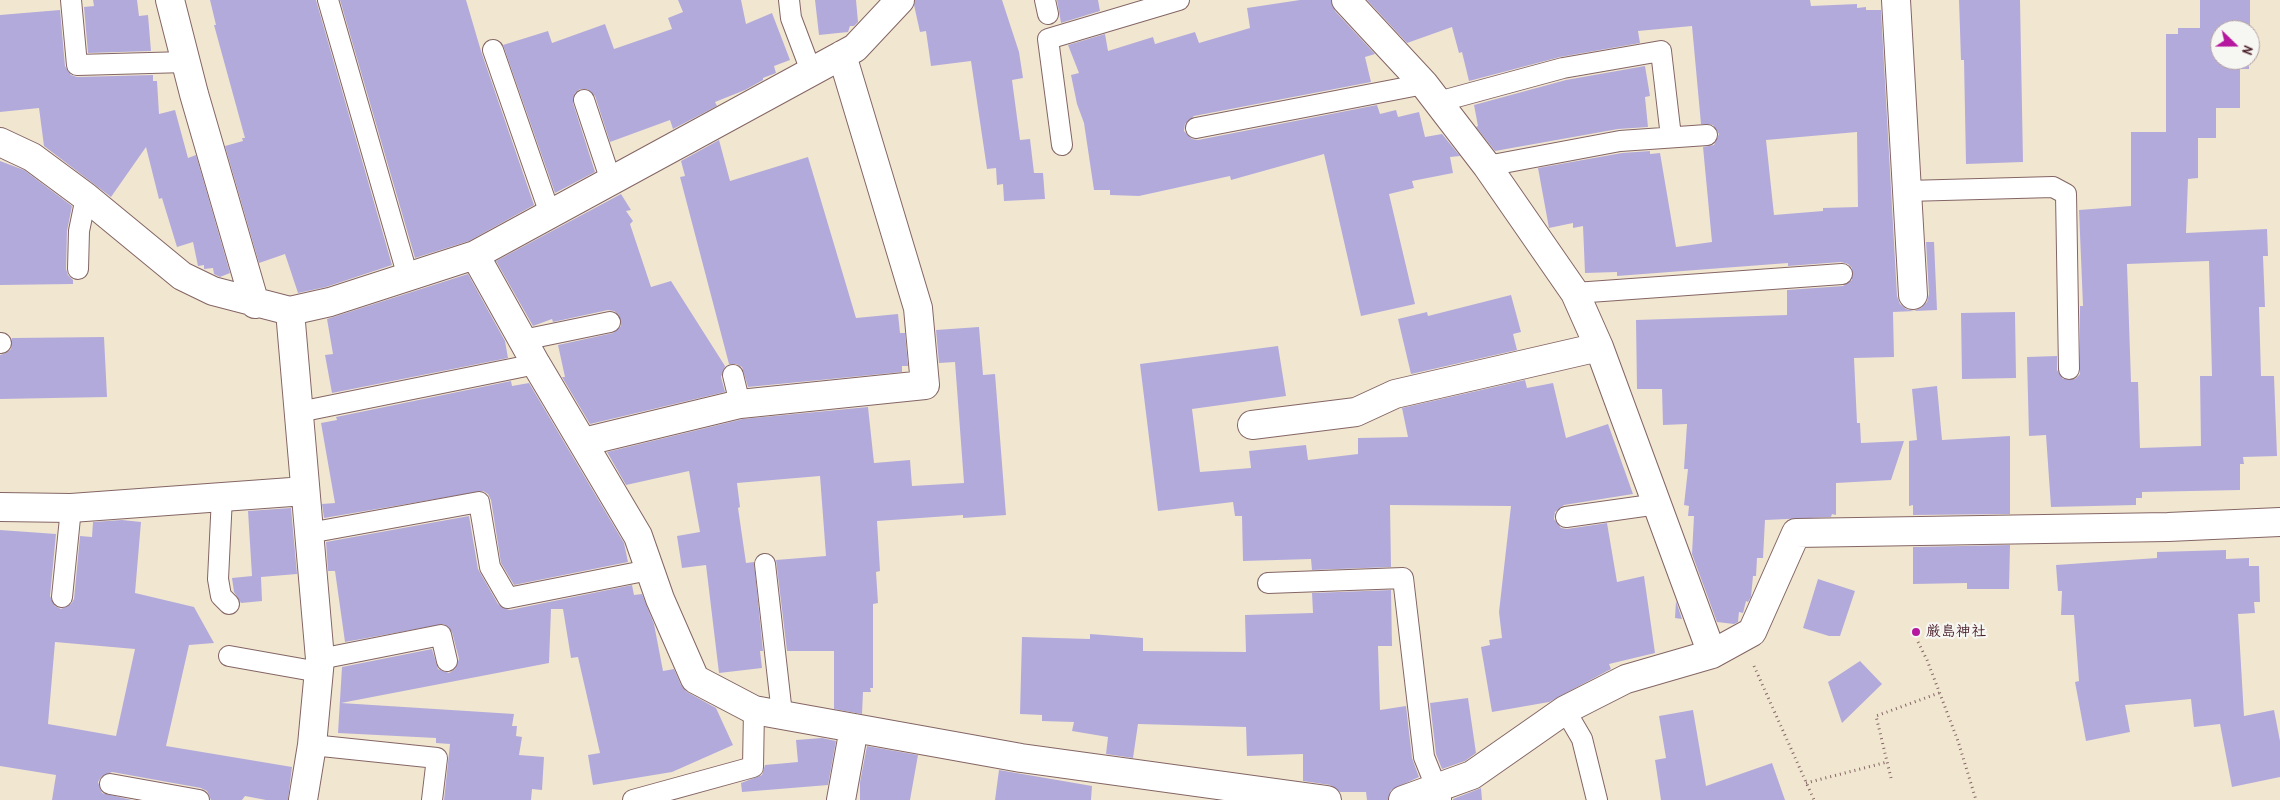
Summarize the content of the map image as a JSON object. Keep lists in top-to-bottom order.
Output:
{
  "places": ["厳島神社"],
  "north": "right"
}
